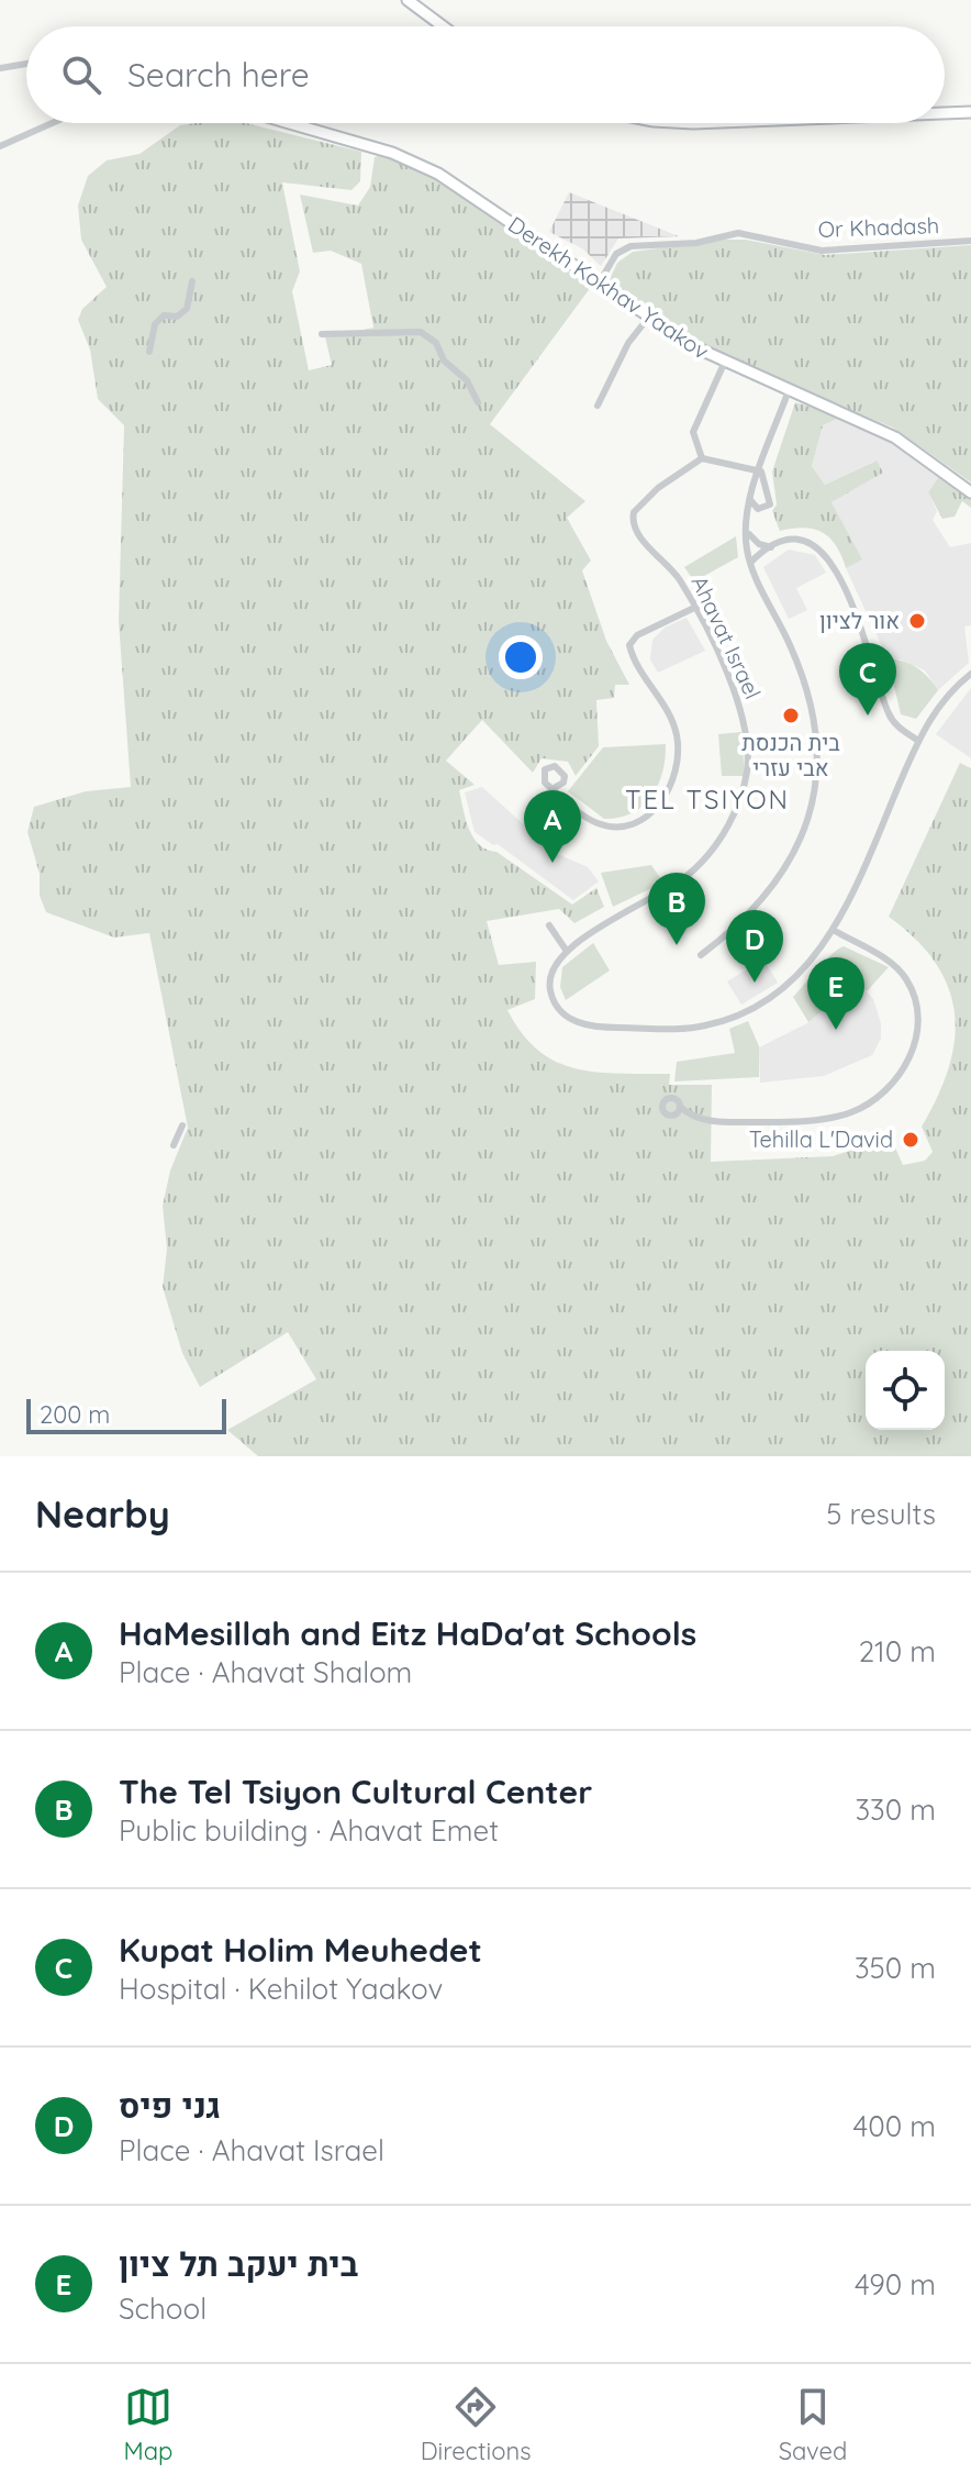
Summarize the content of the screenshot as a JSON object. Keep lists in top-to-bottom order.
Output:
{
  "streets": {
    "street": ["Or Khadash", "Derekh Kokhav Yaakov", "Ahavat Israel"]
  },
  "crossings": [
    ["Or Khadash", "Derekh Kokhav Yaakov"]
  ],
  "districts": ["TEL TSIYON"],
  "places": ["אור לציון", "בית הכנסת אבי עזרי", "Tehilla L'David"],
  "scale_bar": "200 m",
  "page": {
    "search": "Search here",
    "pins": [
      "C",
      "A",
      "B",
      "D",
      "E"
    ],
    "scale": "200 m",
    "heading": ["Nearby", "5 results"],
    "list": [
      {
        "mark": "A",
        "name": "HaMesillah and Eitz HaDa'at Schools",
        "note": "Place · Ahavat Shalom",
        "value": "210 m"
      },
      {
        "mark": "B",
        "name": "The Tel Tsiyon Cultural Center",
        "note": "Public building · Ahavat Emet",
        "value": "330 m"
      },
      {
        "mark": "C",
        "name": "Kupat Holim Meuhedet",
        "note": "Hospital · Kehilot Yaakov",
        "value": "350 m"
      },
      {
        "mark": "D",
        "name": "גני פיס",
        "note": "Place · Ahavat Israel",
        "value": "400 m"
      },
      {
        "mark": "E",
        "name": "בית יעקב תל ציון",
        "note": "School",
        "value": "490 m"
      }
    ],
    "nav": ["Map", "Directions", "Saved"]
  }
}
